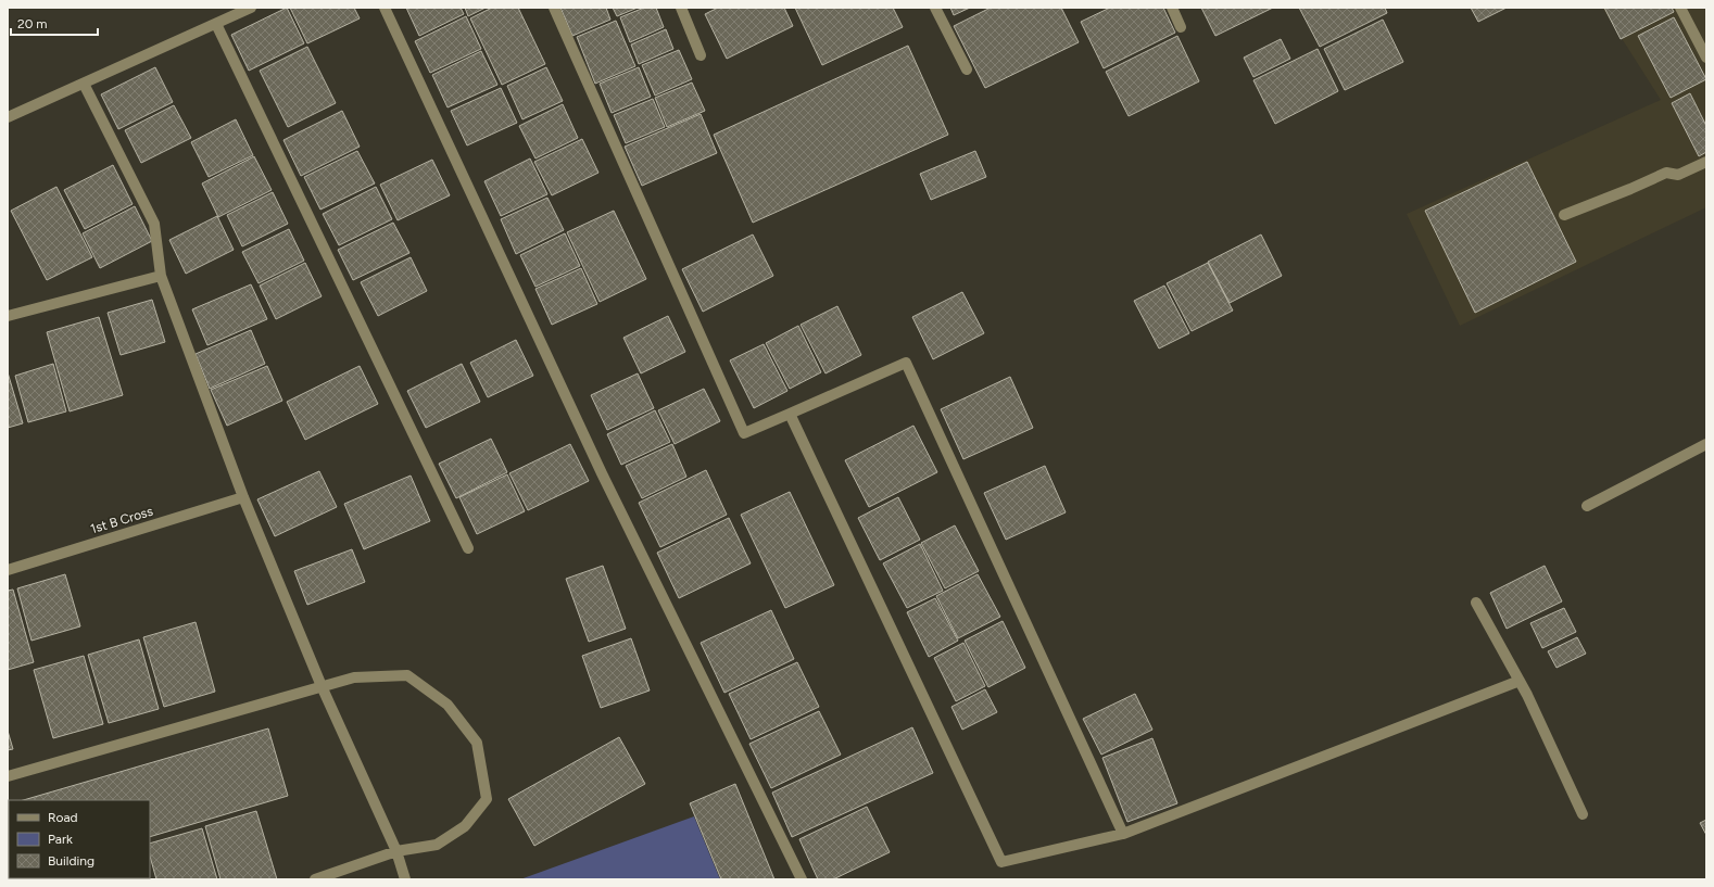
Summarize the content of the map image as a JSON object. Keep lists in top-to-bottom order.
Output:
{
  "streets": {
    "street": ["1st B Cross"]
  },
  "legend": ["Road", "Park", "Building"],
  "scale_bar": "20 m"
}
